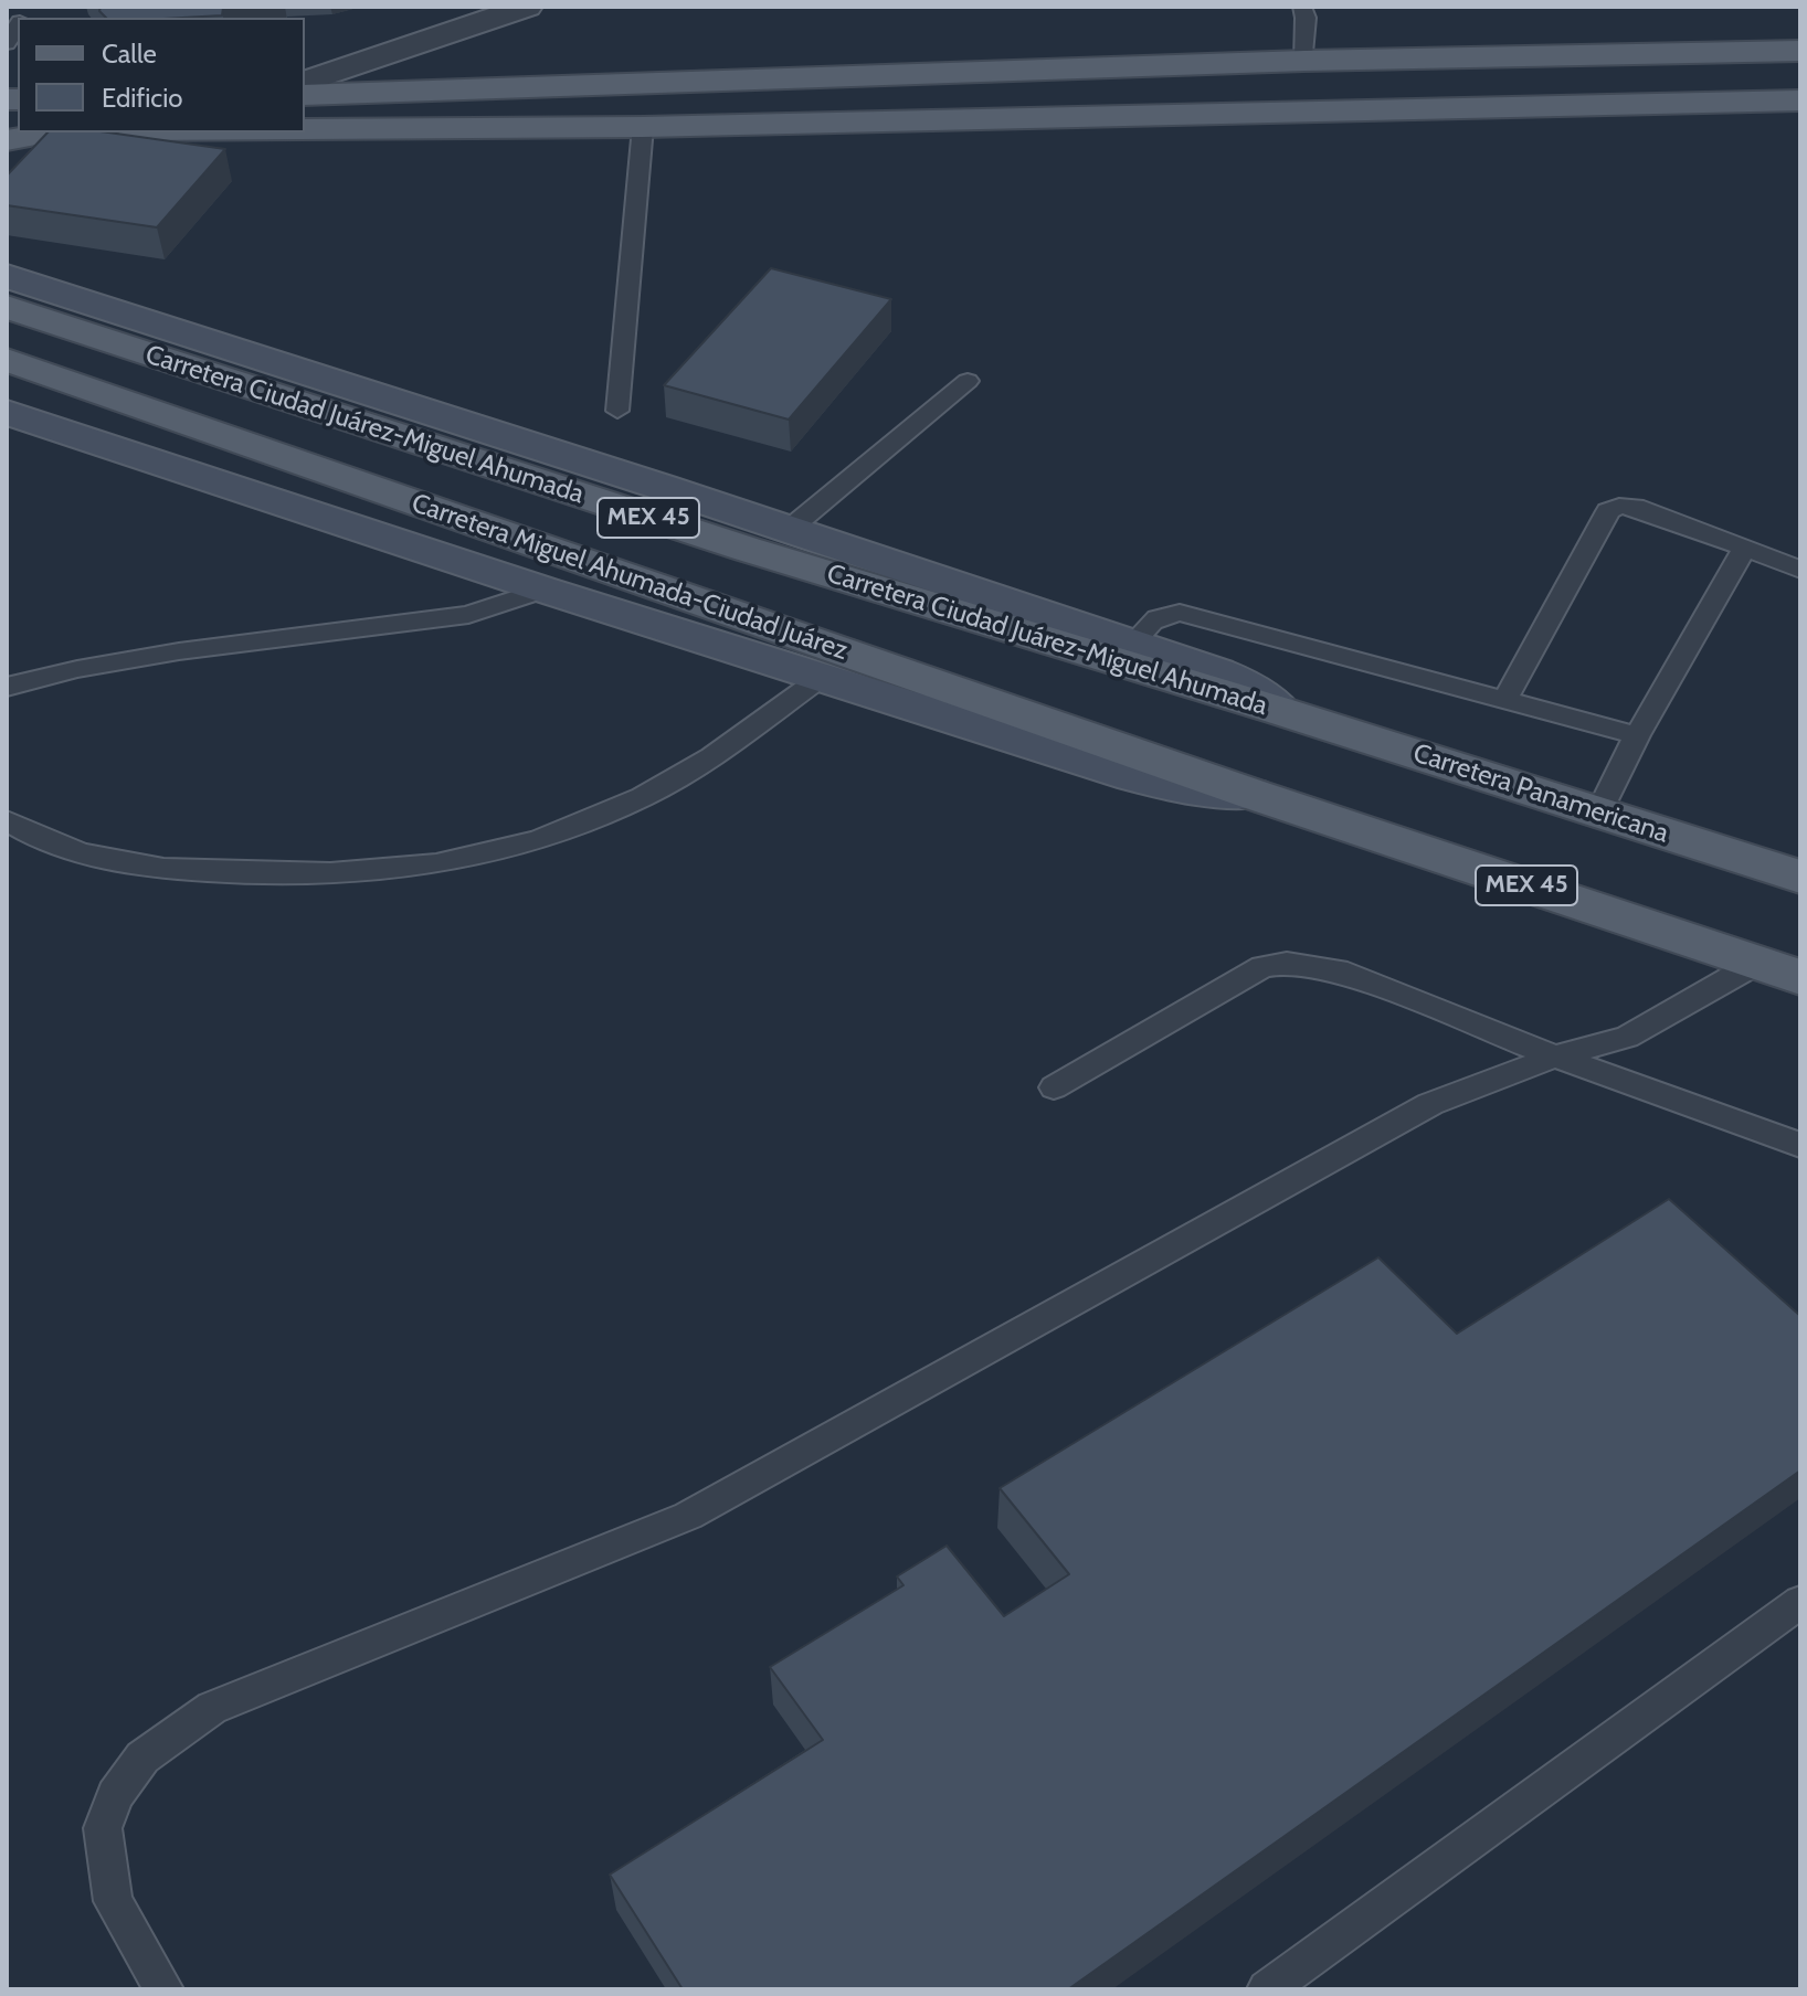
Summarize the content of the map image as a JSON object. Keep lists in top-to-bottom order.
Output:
{
  "streets": {
    "main road": [
      "Carretera Ciudad Juárez-Miguel Ahumada",
      "MEX 45",
      "Carretera Miguel Ahumada-Ciudad Juárez",
      "Carretera Panamericana"
    ]
  },
  "crossings": [
    ["Carretera Ciudad Juárez-Miguel Ahumada", "Carretera Panamericana"],
    ["MEX 45", "Carretera Miguel Ahumada-Ciudad Juárez"]
  ],
  "legend": ["Calle", "Edificio"]
}
